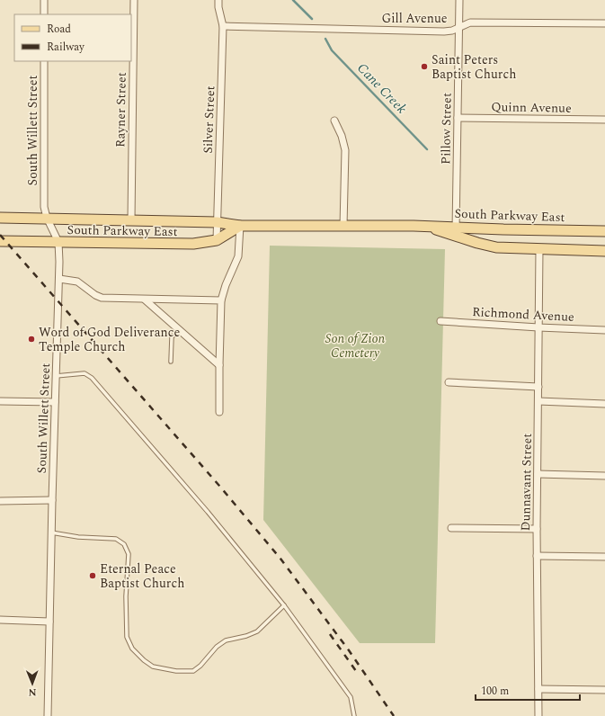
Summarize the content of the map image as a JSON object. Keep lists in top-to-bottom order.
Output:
{
  "streets": {
    "main road": ["South Parkway East"],
    "street": [
      "Gill Avenue",
      "Quinn Avenue",
      "Rayner Street",
      "Silver Street",
      "Pillow Street",
      "South Willett Street",
      "Richmond Avenue",
      "Dunnavant Street"
    ]
  },
  "crossings": [
    ["Gill Avenue", "Silver Street"],
    ["Gill Avenue", "Pillow Street"],
    ["Quinn Avenue", "Pillow Street"],
    ["Rayner Street", "South Parkway East"],
    ["Silver Street", "South Parkway East"],
    ["Pillow Street", "South Parkway East"],
    ["South Willett Street", "South Parkway East"],
    ["South Parkway East", "Dunnavant Street"],
    ["Richmond Avenue", "Dunnavant Street"]
  ],
  "water": ["Cane Creek"],
  "parks": ["Son of Zion Cemetery"],
  "places": ["Saint Peters Baptist Church", "Word of God Deliverance Temple Church", "Eternal Peace Baptist Church"],
  "legend": ["Road", "Railway"],
  "scale_bar": "100 m",
  "north": "bottom"
}
